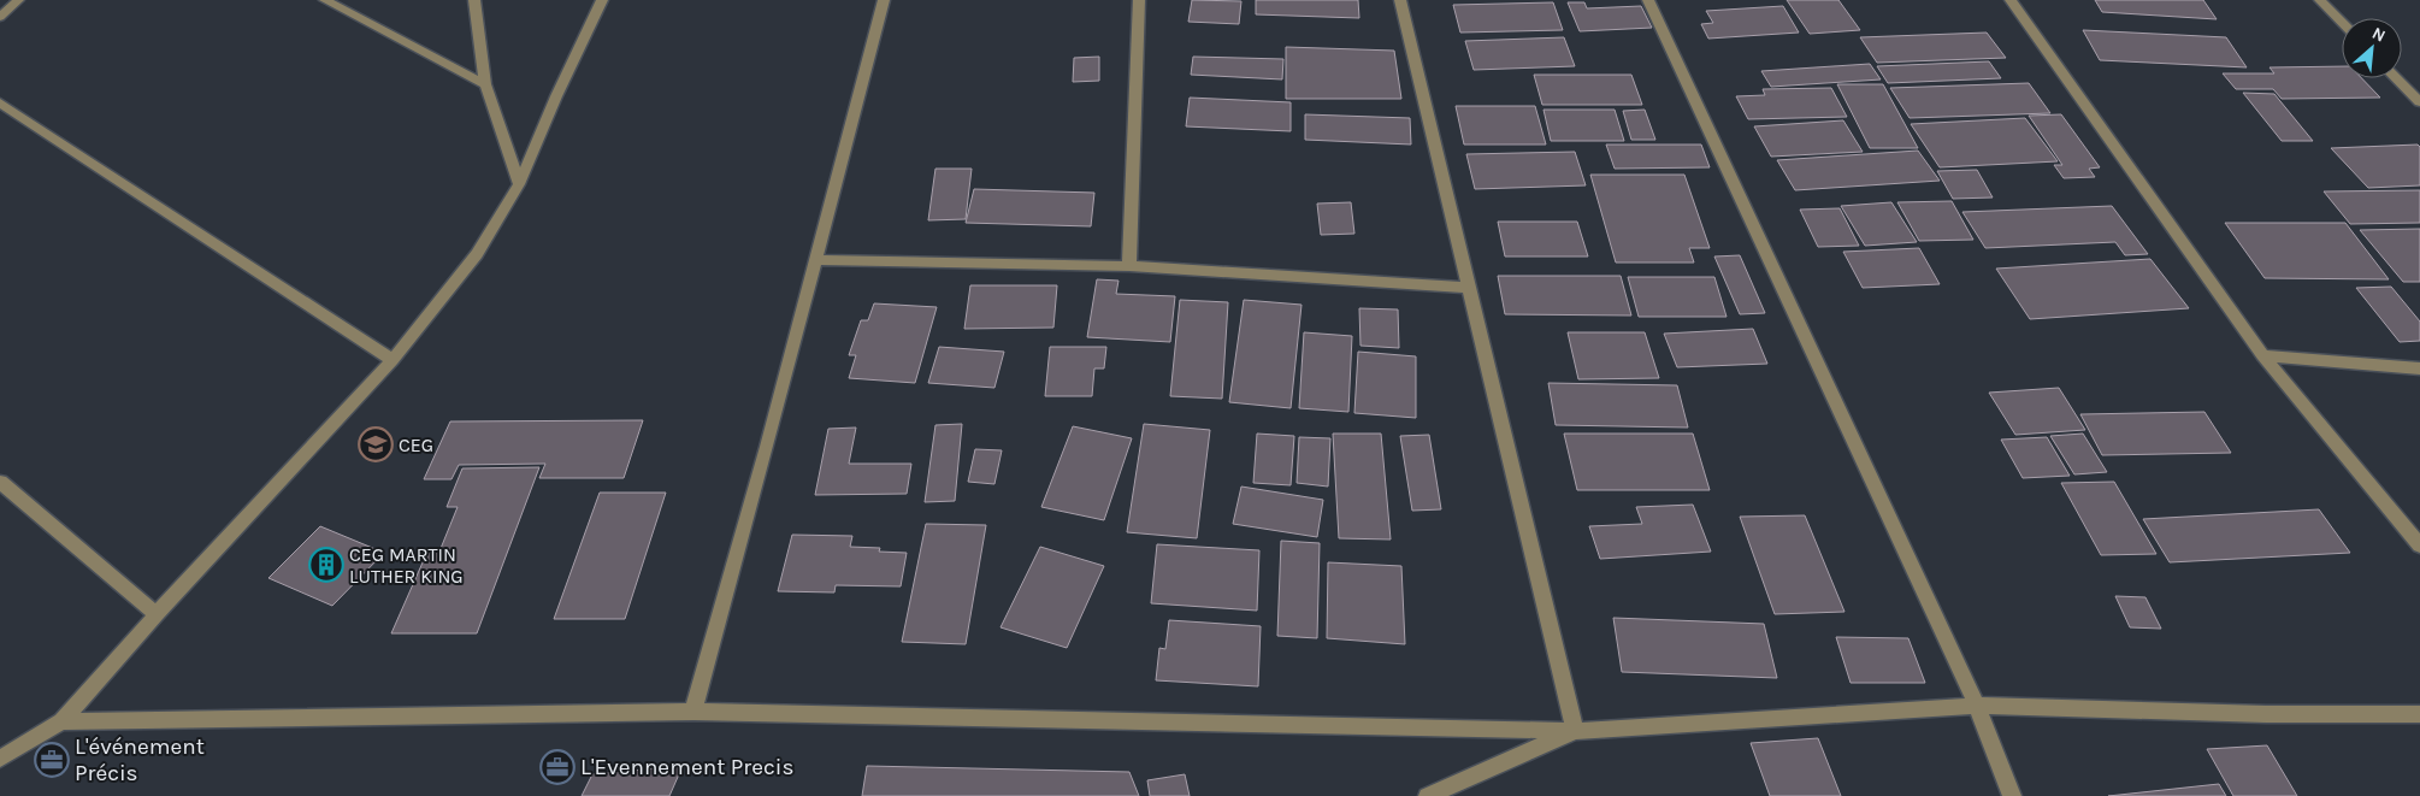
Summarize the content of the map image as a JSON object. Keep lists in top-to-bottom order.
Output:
{
  "places": {
    "school or university": ["CEG"],
    "building": ["CEG MARTIN LUTHER KING"],
    "office": ["L'événement Précis", "L'Evennement Precis"]
  },
  "north": "top right"
}
